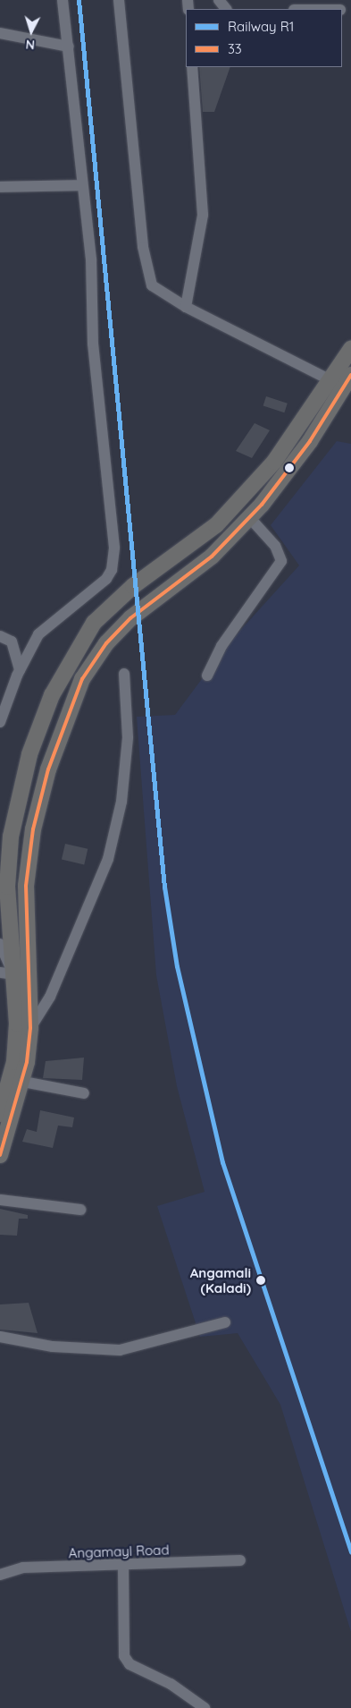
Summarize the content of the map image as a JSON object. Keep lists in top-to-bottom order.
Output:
{
  "streets": {
    "street": ["Angamayl Road"]
  },
  "places": ["Angamali (Kaladi)"],
  "lines": ["rail line R1", "transit line 33"],
  "legend": ["Railway R1", "33"],
  "north": "bottom"
}
